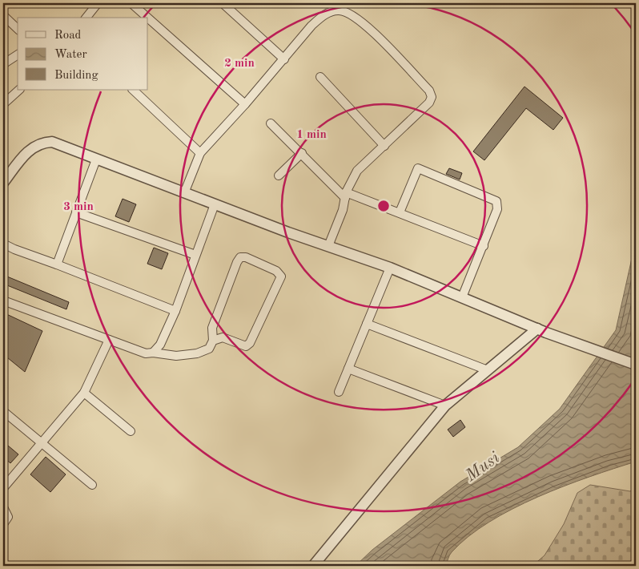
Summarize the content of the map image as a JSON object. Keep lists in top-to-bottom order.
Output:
{
  "water": ["Musi"],
  "legend": ["Road", "Water", "Building"],
  "rings": ["2 min", "1 min", "3 min"]
}
